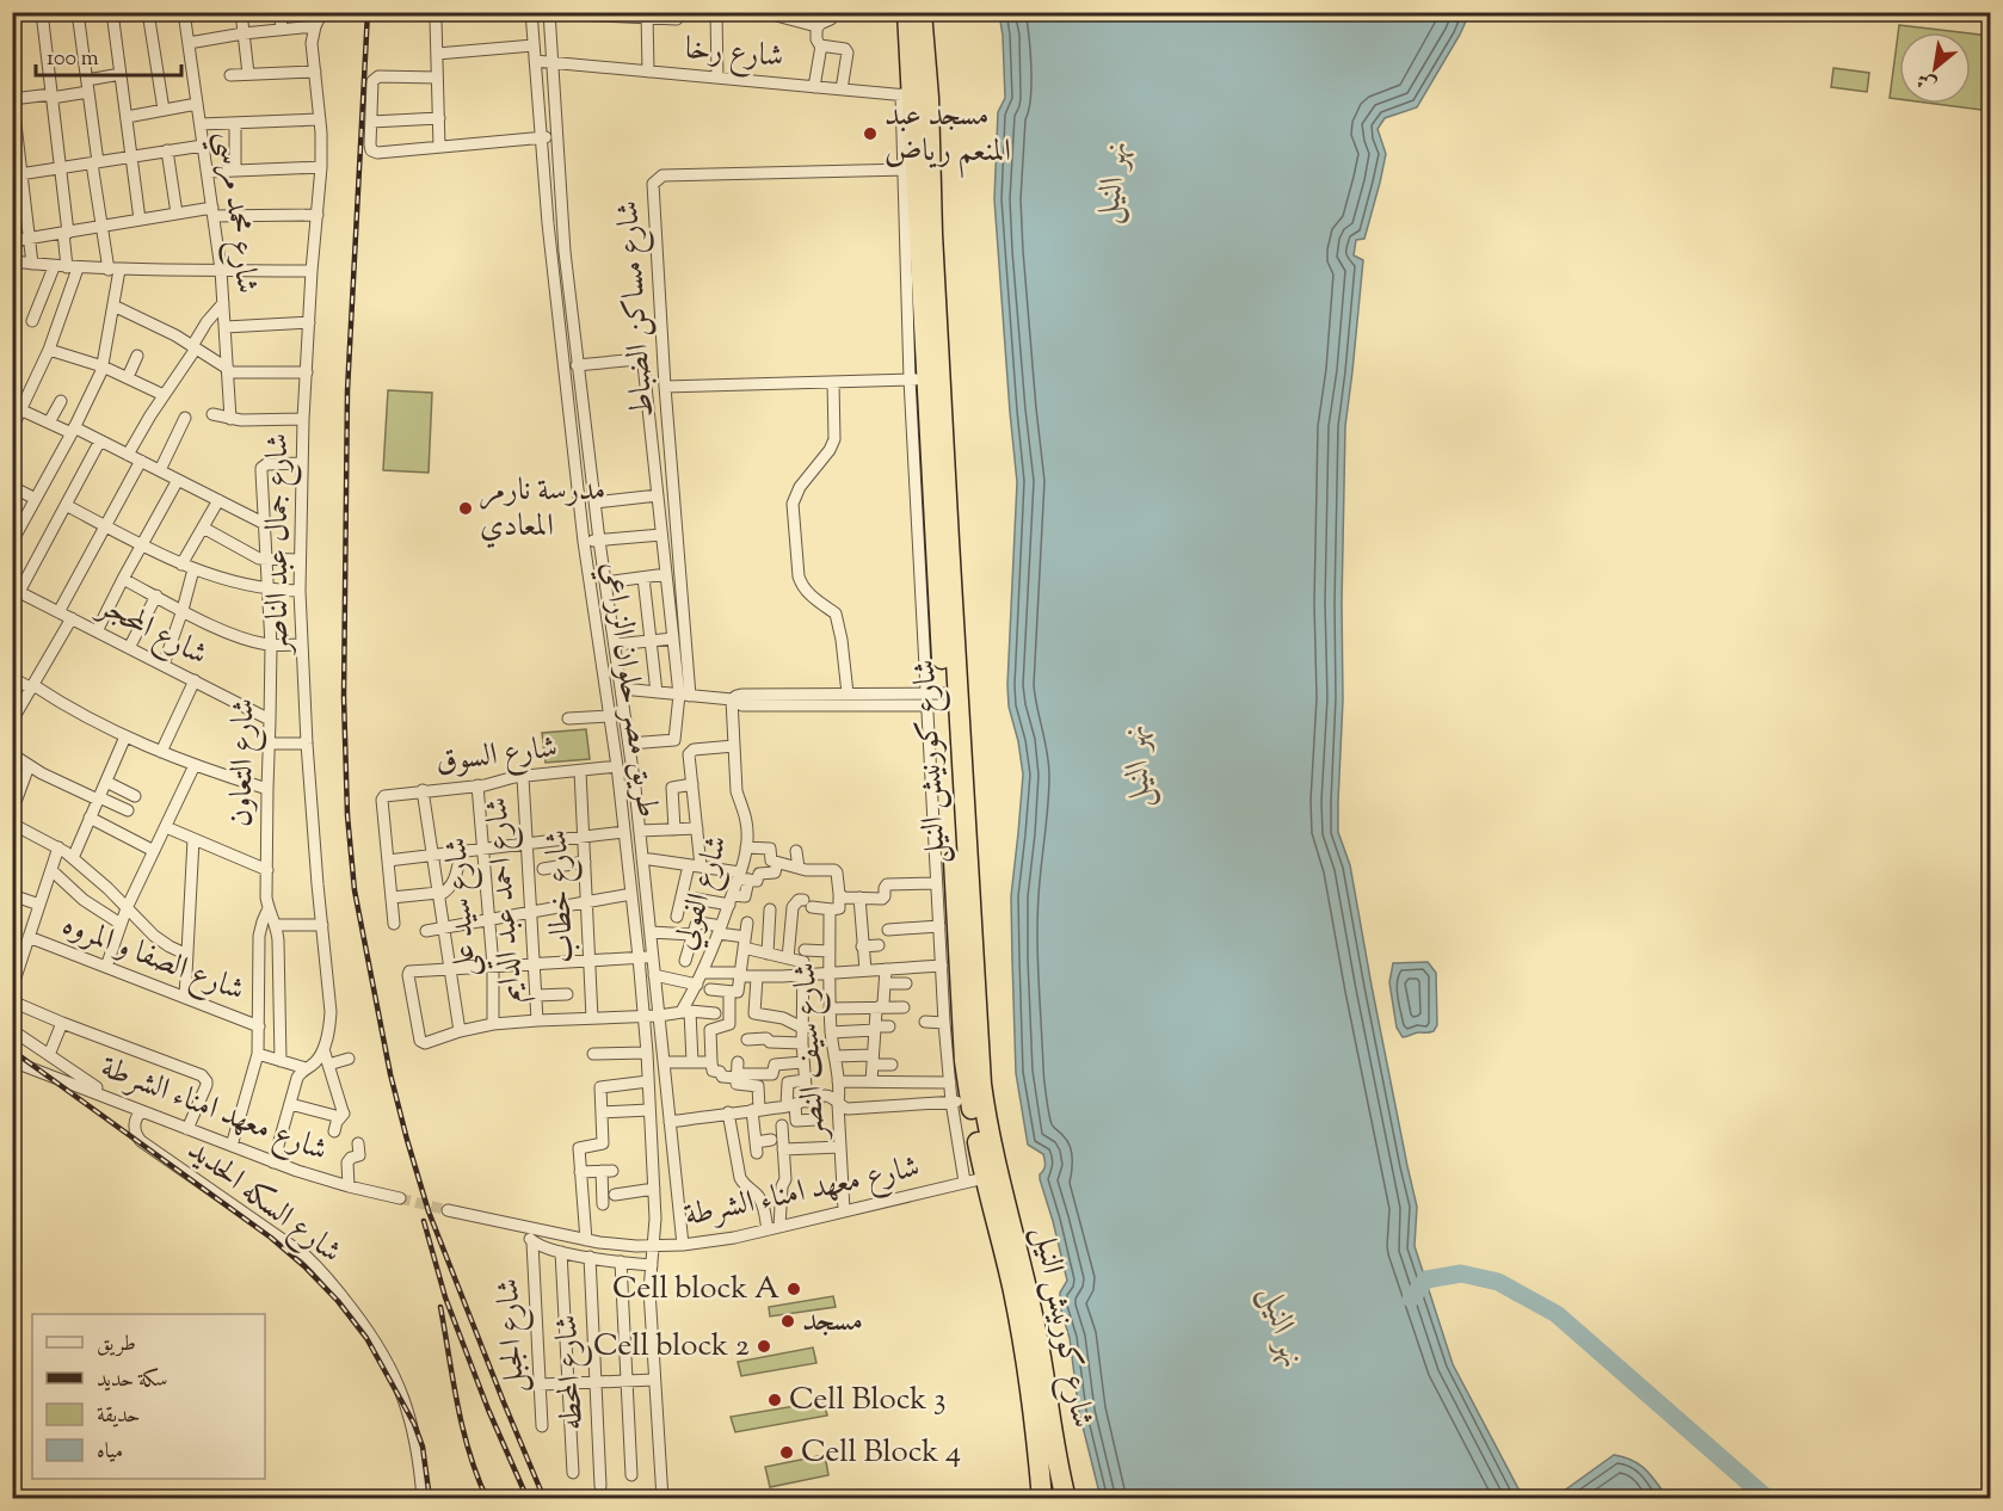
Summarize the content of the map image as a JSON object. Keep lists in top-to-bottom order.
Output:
{
  "streets": {
    "highway": ["شارع كورنيش النيل"],
    "street": [
      "شارع رخا",
      "شارع محمد مرسي",
      "شارع مساكن الضباط",
      "شارع جمال عبد الناصر",
      "شارع المحجر",
      "طريق مصر حلوان الزراعي",
      "شارع السوق",
      "شارع التعاون",
      "شارع الفولي",
      "شارع خطاب",
      "شارع احمد عبد الدايم",
      "شارع سيد علي",
      "شارع الصفا و المروه",
      "شارع سيف النصر",
      "شارع معهد امناء الشرطة",
      "شارع السكه الحديد",
      "شارع الجبل",
      "شارع المحطه"
    ]
  },
  "crossings": [
    ["شارع رخا", "طريق مصر حلوان الزراعي"],
    ["شارع رخا", "شارع كورنيش النيل"],
    ["شارع مساكن الضباط", "شارع كورنيش النيل"],
    ["شارع جمال عبد الناصر", "شارع التعاون"],
    ["شارع المحجر", "شارع التعاون"],
    ["طريق مصر حلوان الزراعي", "شارع السوق"],
    ["طريق مصر حلوان الزراعي", "شارع معهد امناء الشرطة"],
    ["شارع السوق", "شارع خطاب"],
    ["شارع السوق", "شارع احمد عبد الدايم"],
    ["شارع السوق", "شارع سيد علي"],
    ["شارع كورنيش النيل", "شارع معهد امناء الشرطة"],
    ["شارع سيف النصر", "شارع معهد امناء الشرطة"],
    ["شارع معهد امناء الشرطة", "شارع السكه الحديد"]
  ],
  "water": ["نهر النيل"],
  "places": [
    "مسجد عبد المنعم رياض",
    "مدرسة نارمر المعادي",
    "Cell block A",
    "مسجد",
    "Cell block 2",
    "Cell Block 3",
    "Cell Block 4"
  ],
  "legend": [
    "طريق",
    "سكة حديد",
    "حديقة",
    "مياه"
  ],
  "scale_bar": "100 m",
  "north": "bottom left"
}
